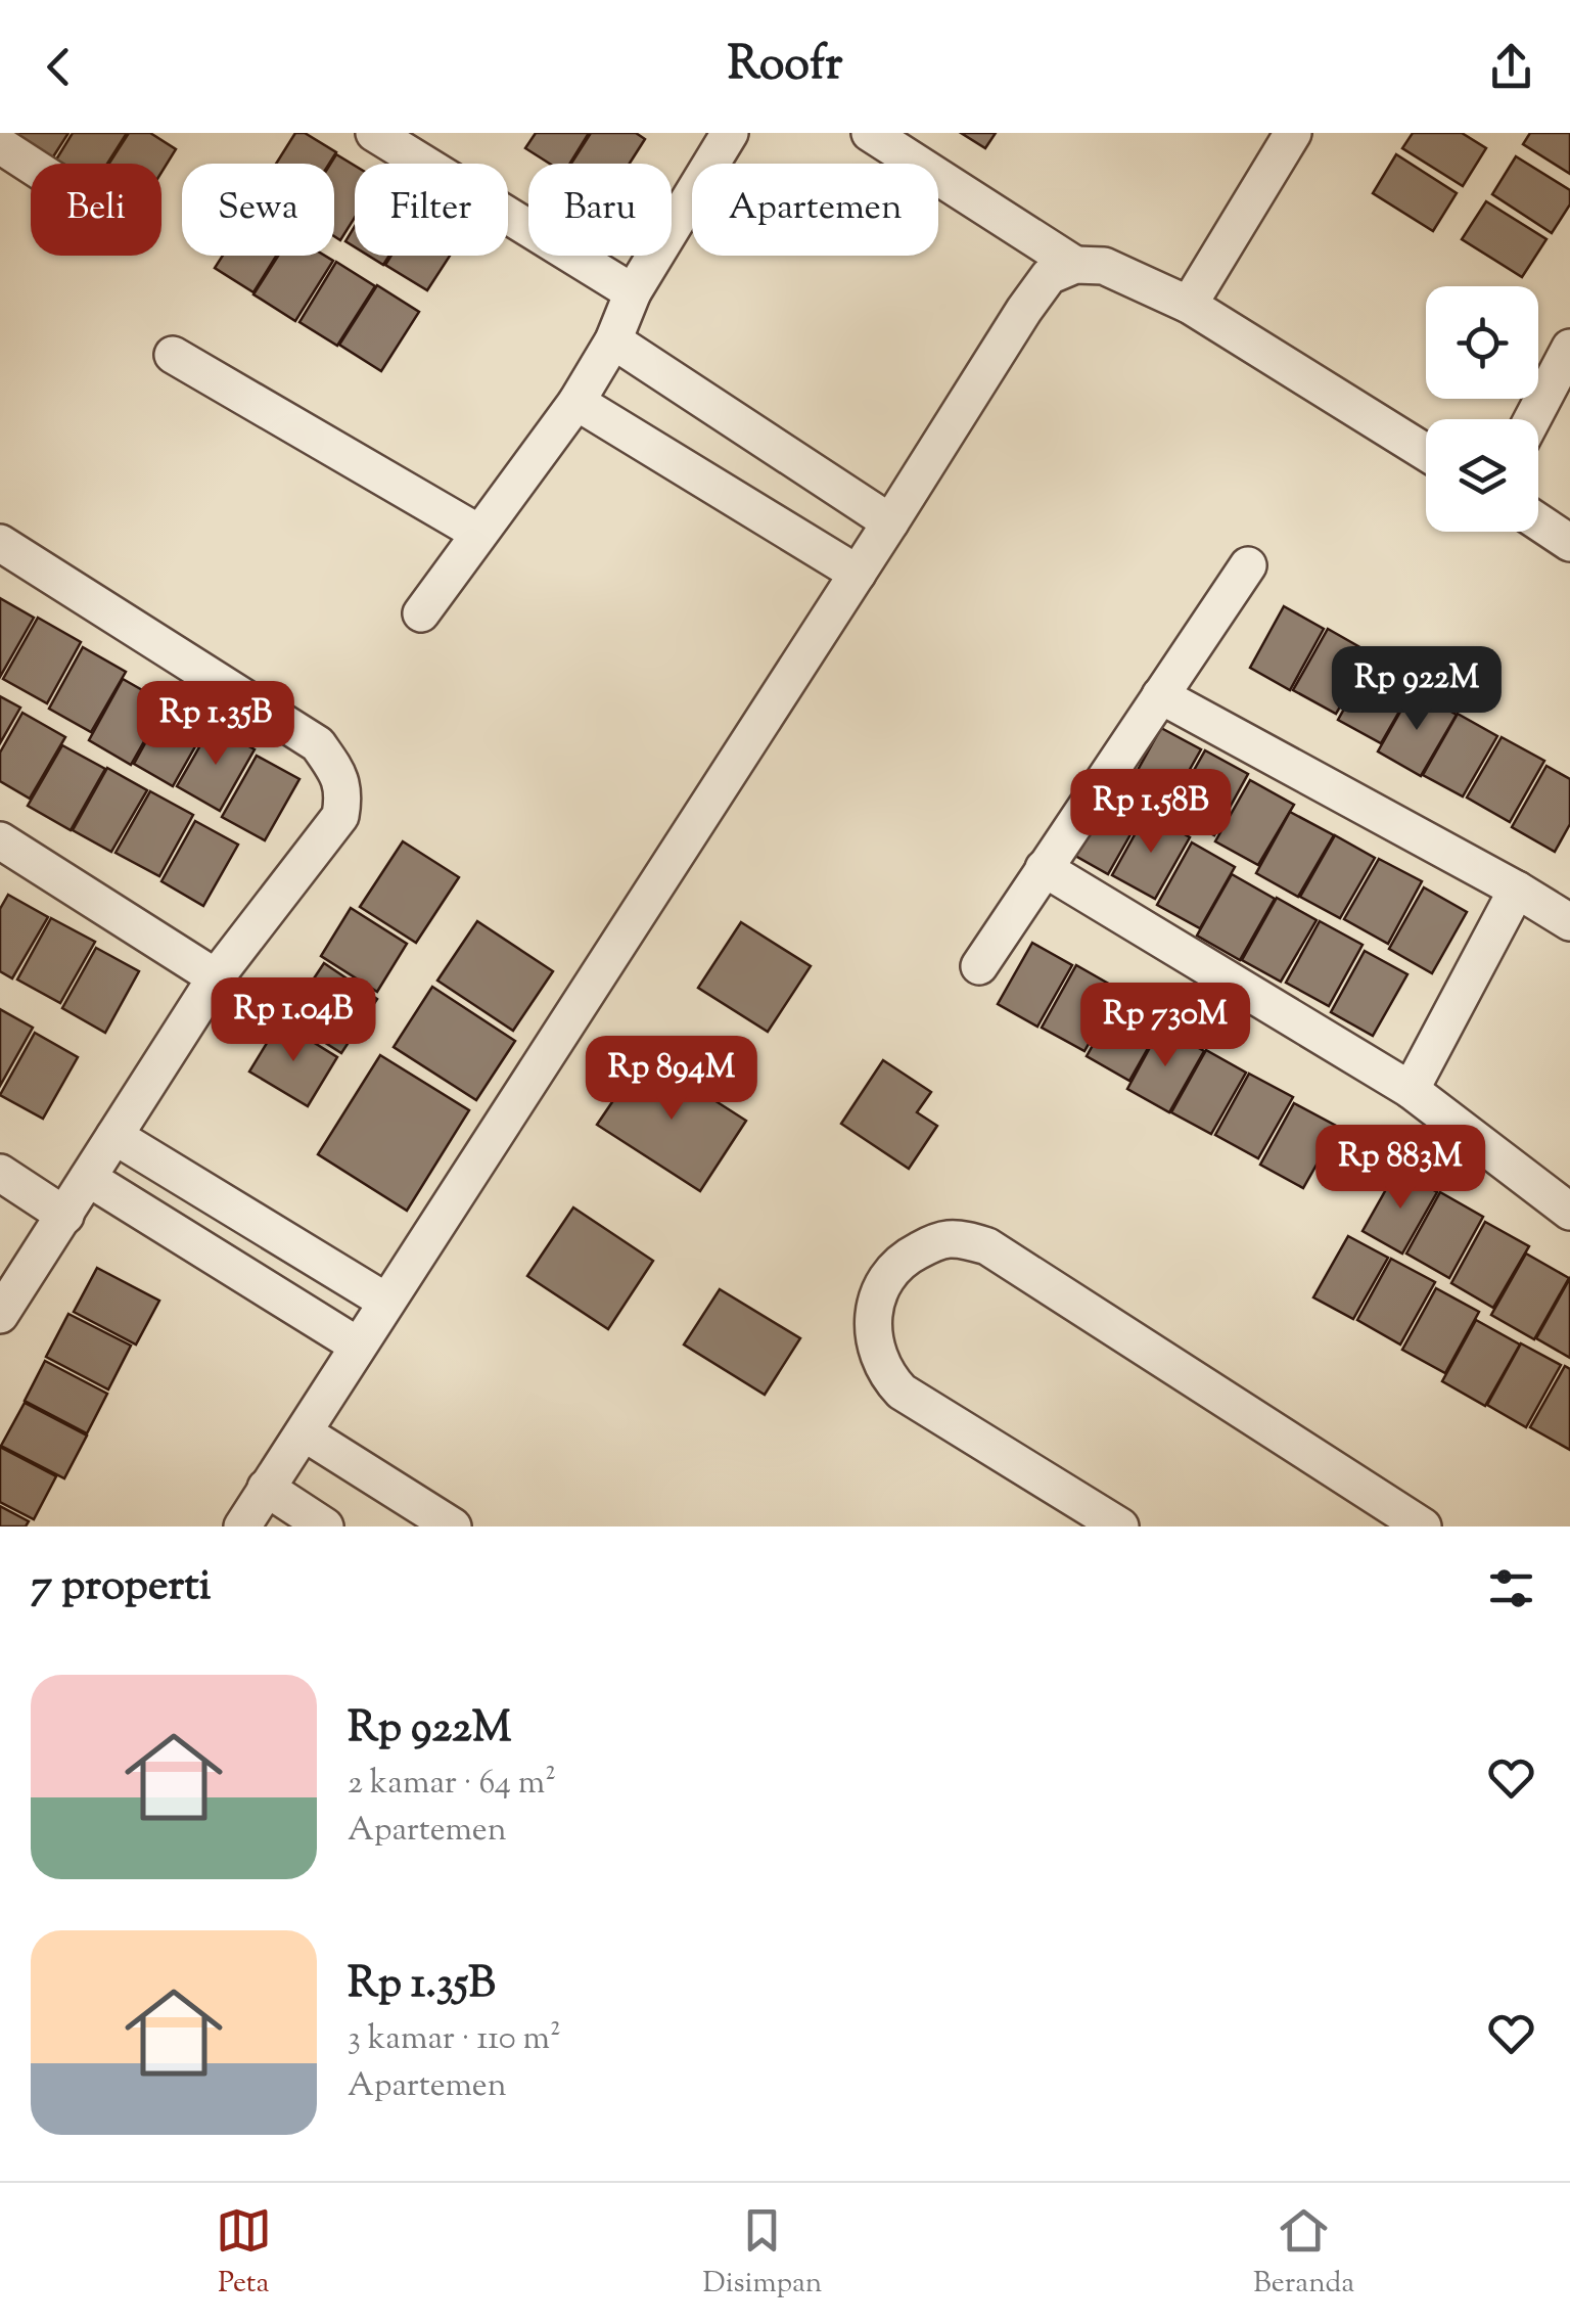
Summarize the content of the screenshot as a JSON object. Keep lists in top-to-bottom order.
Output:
{
  "page": {
    "header": "Roofr",
    "chip": [
      "Beli",
      "Sewa",
      "Filter",
      "Baru",
      "Apartemen"
    ],
    "price": [
      "Rp 922M",
      "Rp 1.35B",
      "Rp 1.58B",
      "Rp 1.04B",
      "Rp 730M",
      "Rp 894M",
      "Rp 883M"
    ],
    "heading": "7 properti",
    "list": [
      {
        "name": "Rp 922M",
        "note": "2 kamar · 64 m² · Apartemen"
      },
      {
        "name": "Rp 1.35B",
        "note": "3 kamar · 110 m² · Apartemen"
      }
    ],
    "tabs": ["Peta", "Disimpan", "Beranda"]
  }
}
